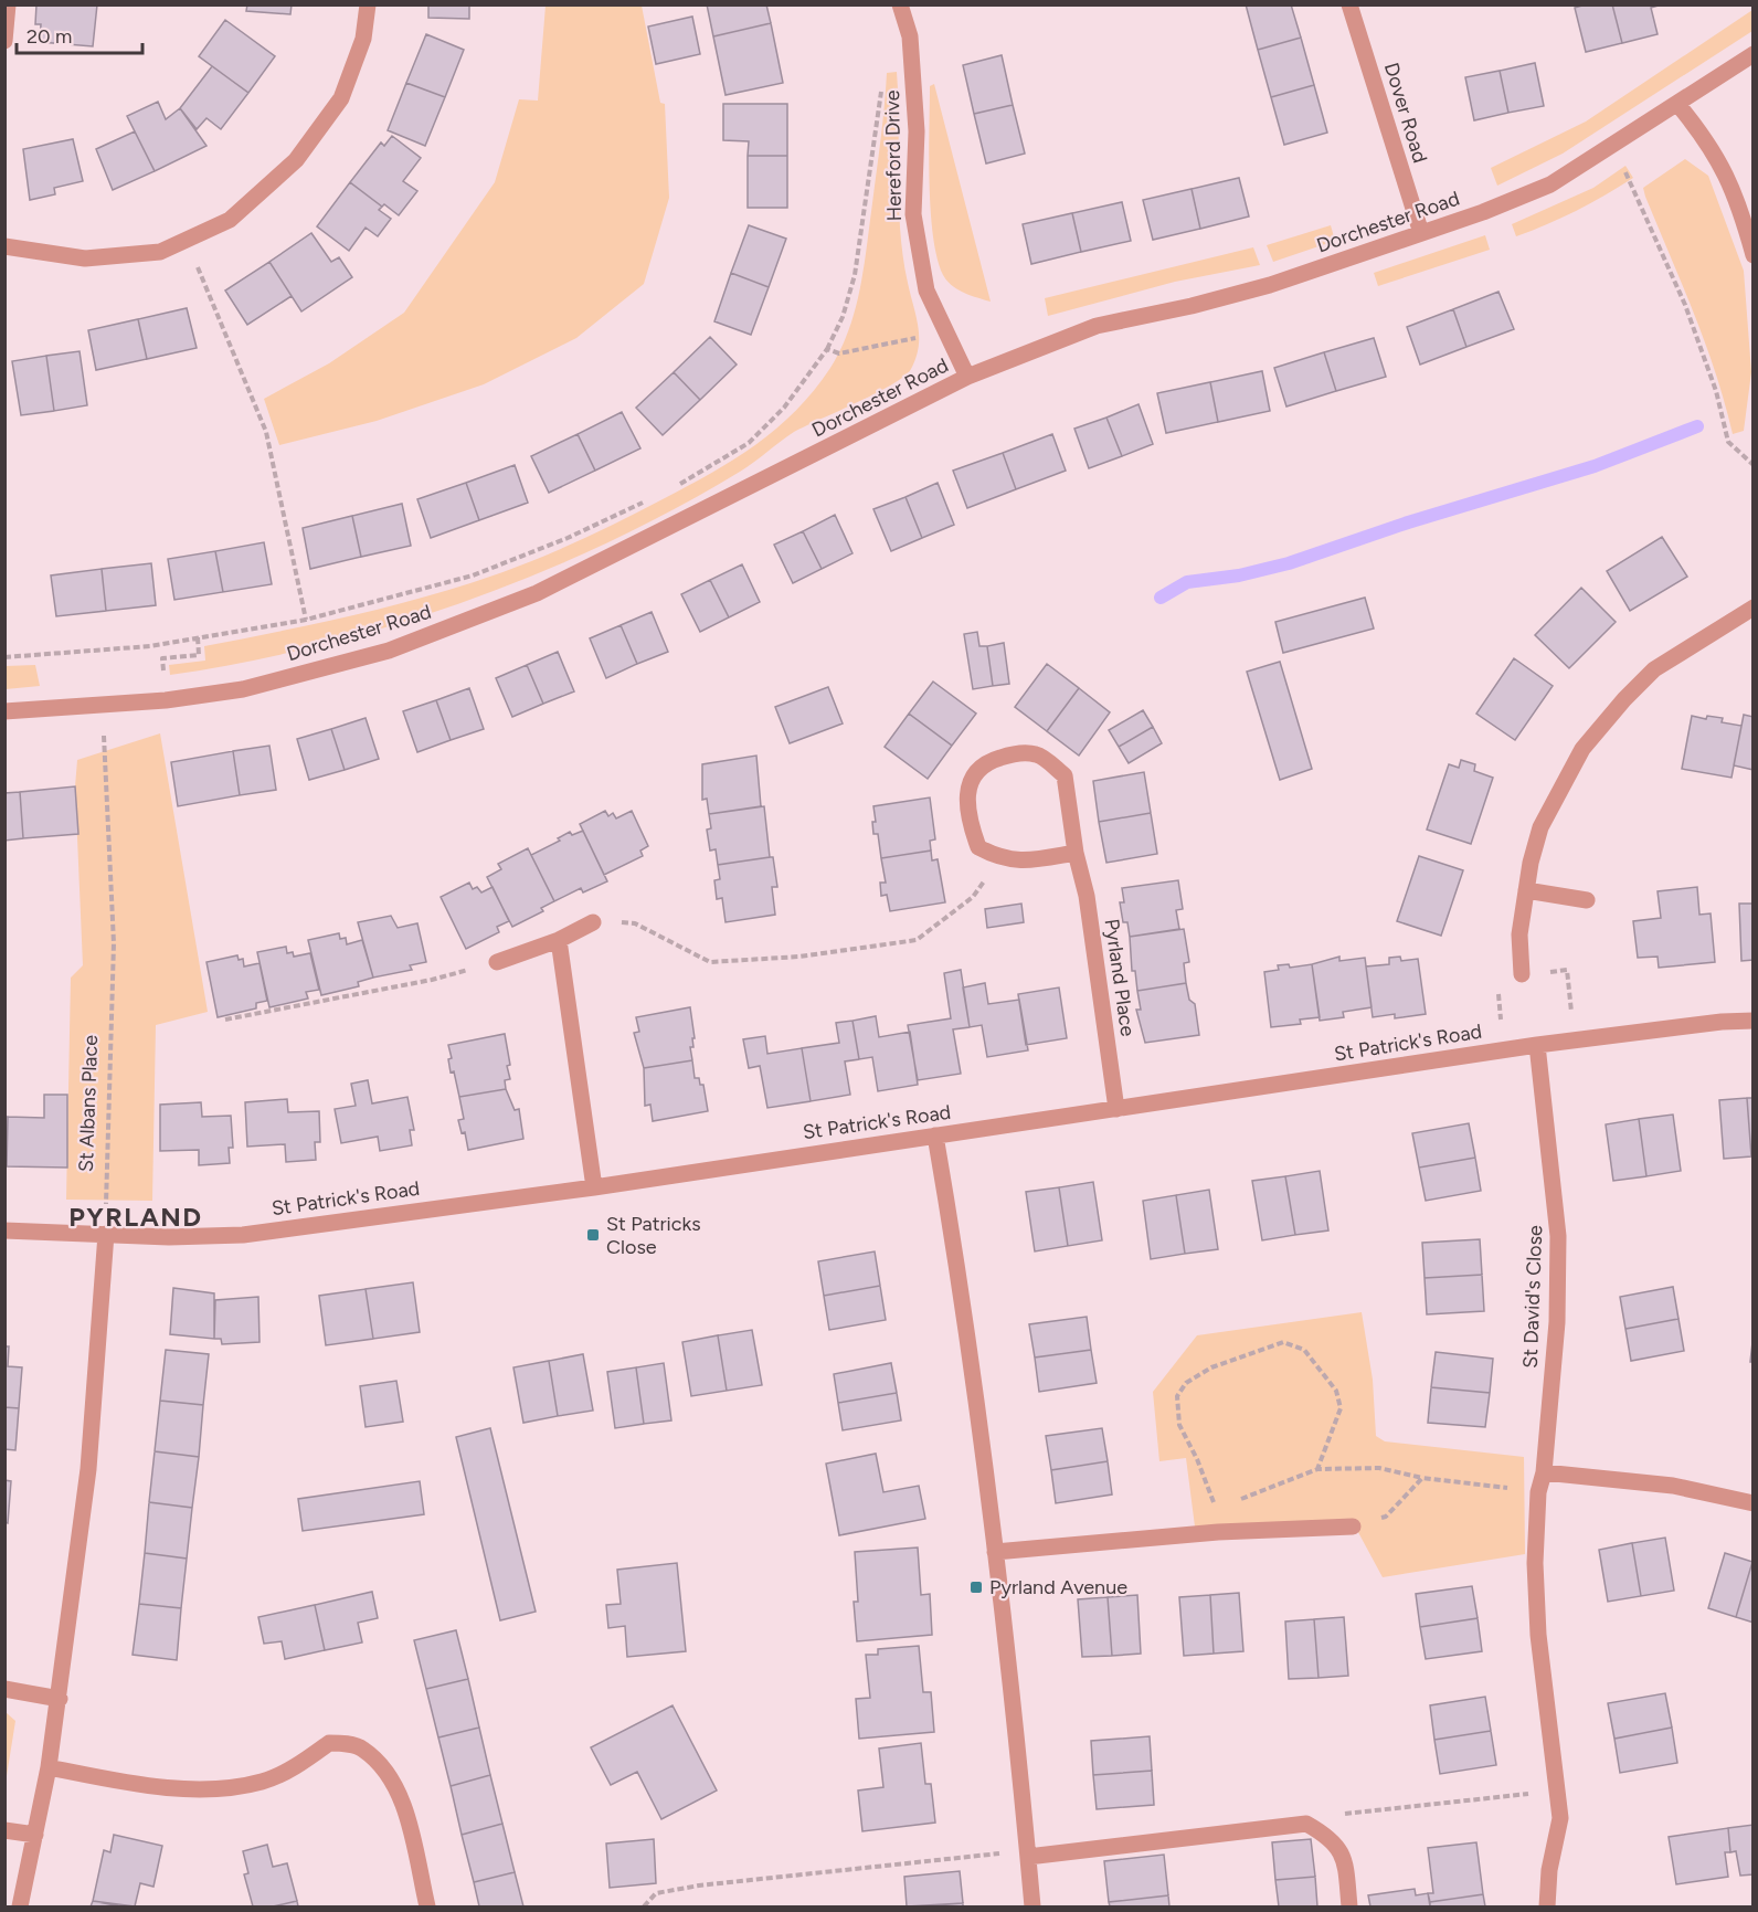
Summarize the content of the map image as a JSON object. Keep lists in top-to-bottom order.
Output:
{
  "streets": {
    "street": [
      "Dover Road",
      "Hereford Drive",
      "Dorchester Road",
      "Pyrland Place",
      "St Patrick's Road",
      "St David's Close"
    ],
    "path": ["St Albans Place"]
  },
  "crossings": [
    ["Dover Road", "Dorchester Road"],
    ["Hereford Drive", "Dorchester Road"],
    ["Dorchester Road", "St Albans Place"],
    ["Pyrland Place", "St Patrick's Road"],
    ["St Patrick's Road", "St Albans Place"],
    ["St Patrick's Road", "St David's Close"]
  ],
  "districts": ["PYRLAND"],
  "places": {
    "transit": ["St Patricks Close", "Pyrland Avenue"]
  },
  "scale_bar": "20 m"
}
